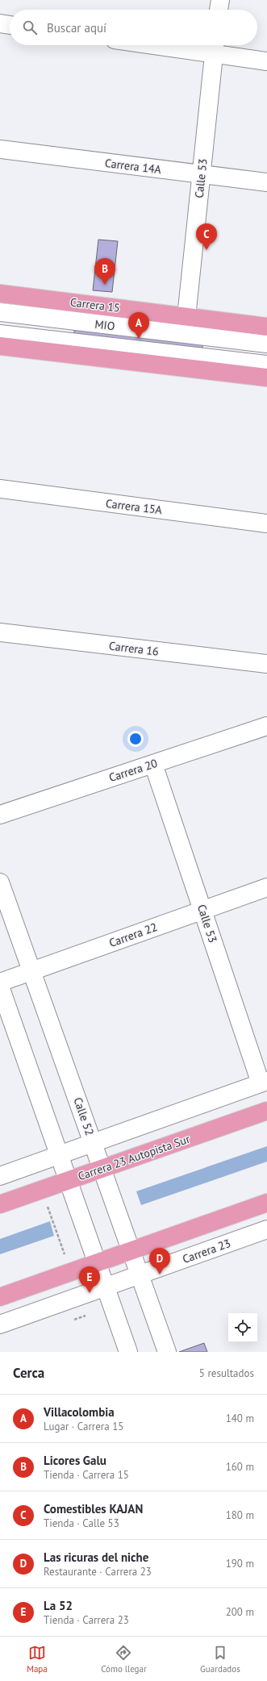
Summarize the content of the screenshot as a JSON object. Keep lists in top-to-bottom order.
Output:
{
  "streets": {
    "main road": ["Carrera 15", "Carrera 23 Autopista Sur"],
    "street": [
      "Carrera 14A",
      "Calle 53",
      "MIO",
      "Carrera 15A",
      "Carrera 16",
      "Carrera 20",
      "Carrera 22",
      "Calle 52",
      "Carrera 23"
    ]
  },
  "crossings": [
    ["Carrera 14A", "Calle 53"],
    ["Calle 53", "Carrera 15"],
    ["Calle 53", "Carrera 20"],
    ["Calle 53", "Carrera 22"],
    ["Carrera 22", "Calle 52"],
    ["Calle 52", "Carrera 23 Autopista Sur"],
    ["Calle 52", "Carrera 23"]
  ],
  "page": {
    "search": "Buscar aquí",
    "pins": [
      "C",
      "B",
      "A",
      "D",
      "E"
    ],
    "heading": ["Cerca", "5 resultados"],
    "list": [
      {
        "mark": "A",
        "name": "Villacolombia",
        "note": "Lugar · Carrera 15",
        "value": "140 m"
      },
      {
        "mark": "B",
        "name": "Licores Galu",
        "note": "Tienda · Carrera 15",
        "value": "160 m"
      },
      {
        "mark": "C",
        "name": "Comestibles KAJAN",
        "note": "Tienda · Calle 53",
        "value": "180 m"
      },
      {
        "mark": "D",
        "name": "Las ricuras del niche",
        "note": "Restaurante · Carrera 23",
        "value": "190 m"
      },
      {
        "mark": "E",
        "name": "La 52",
        "note": "Tienda · Carrera 23",
        "value": "200 m"
      }
    ],
    "nav": ["Mapa", "Cómo llegar", "Guardados"]
  }
}
